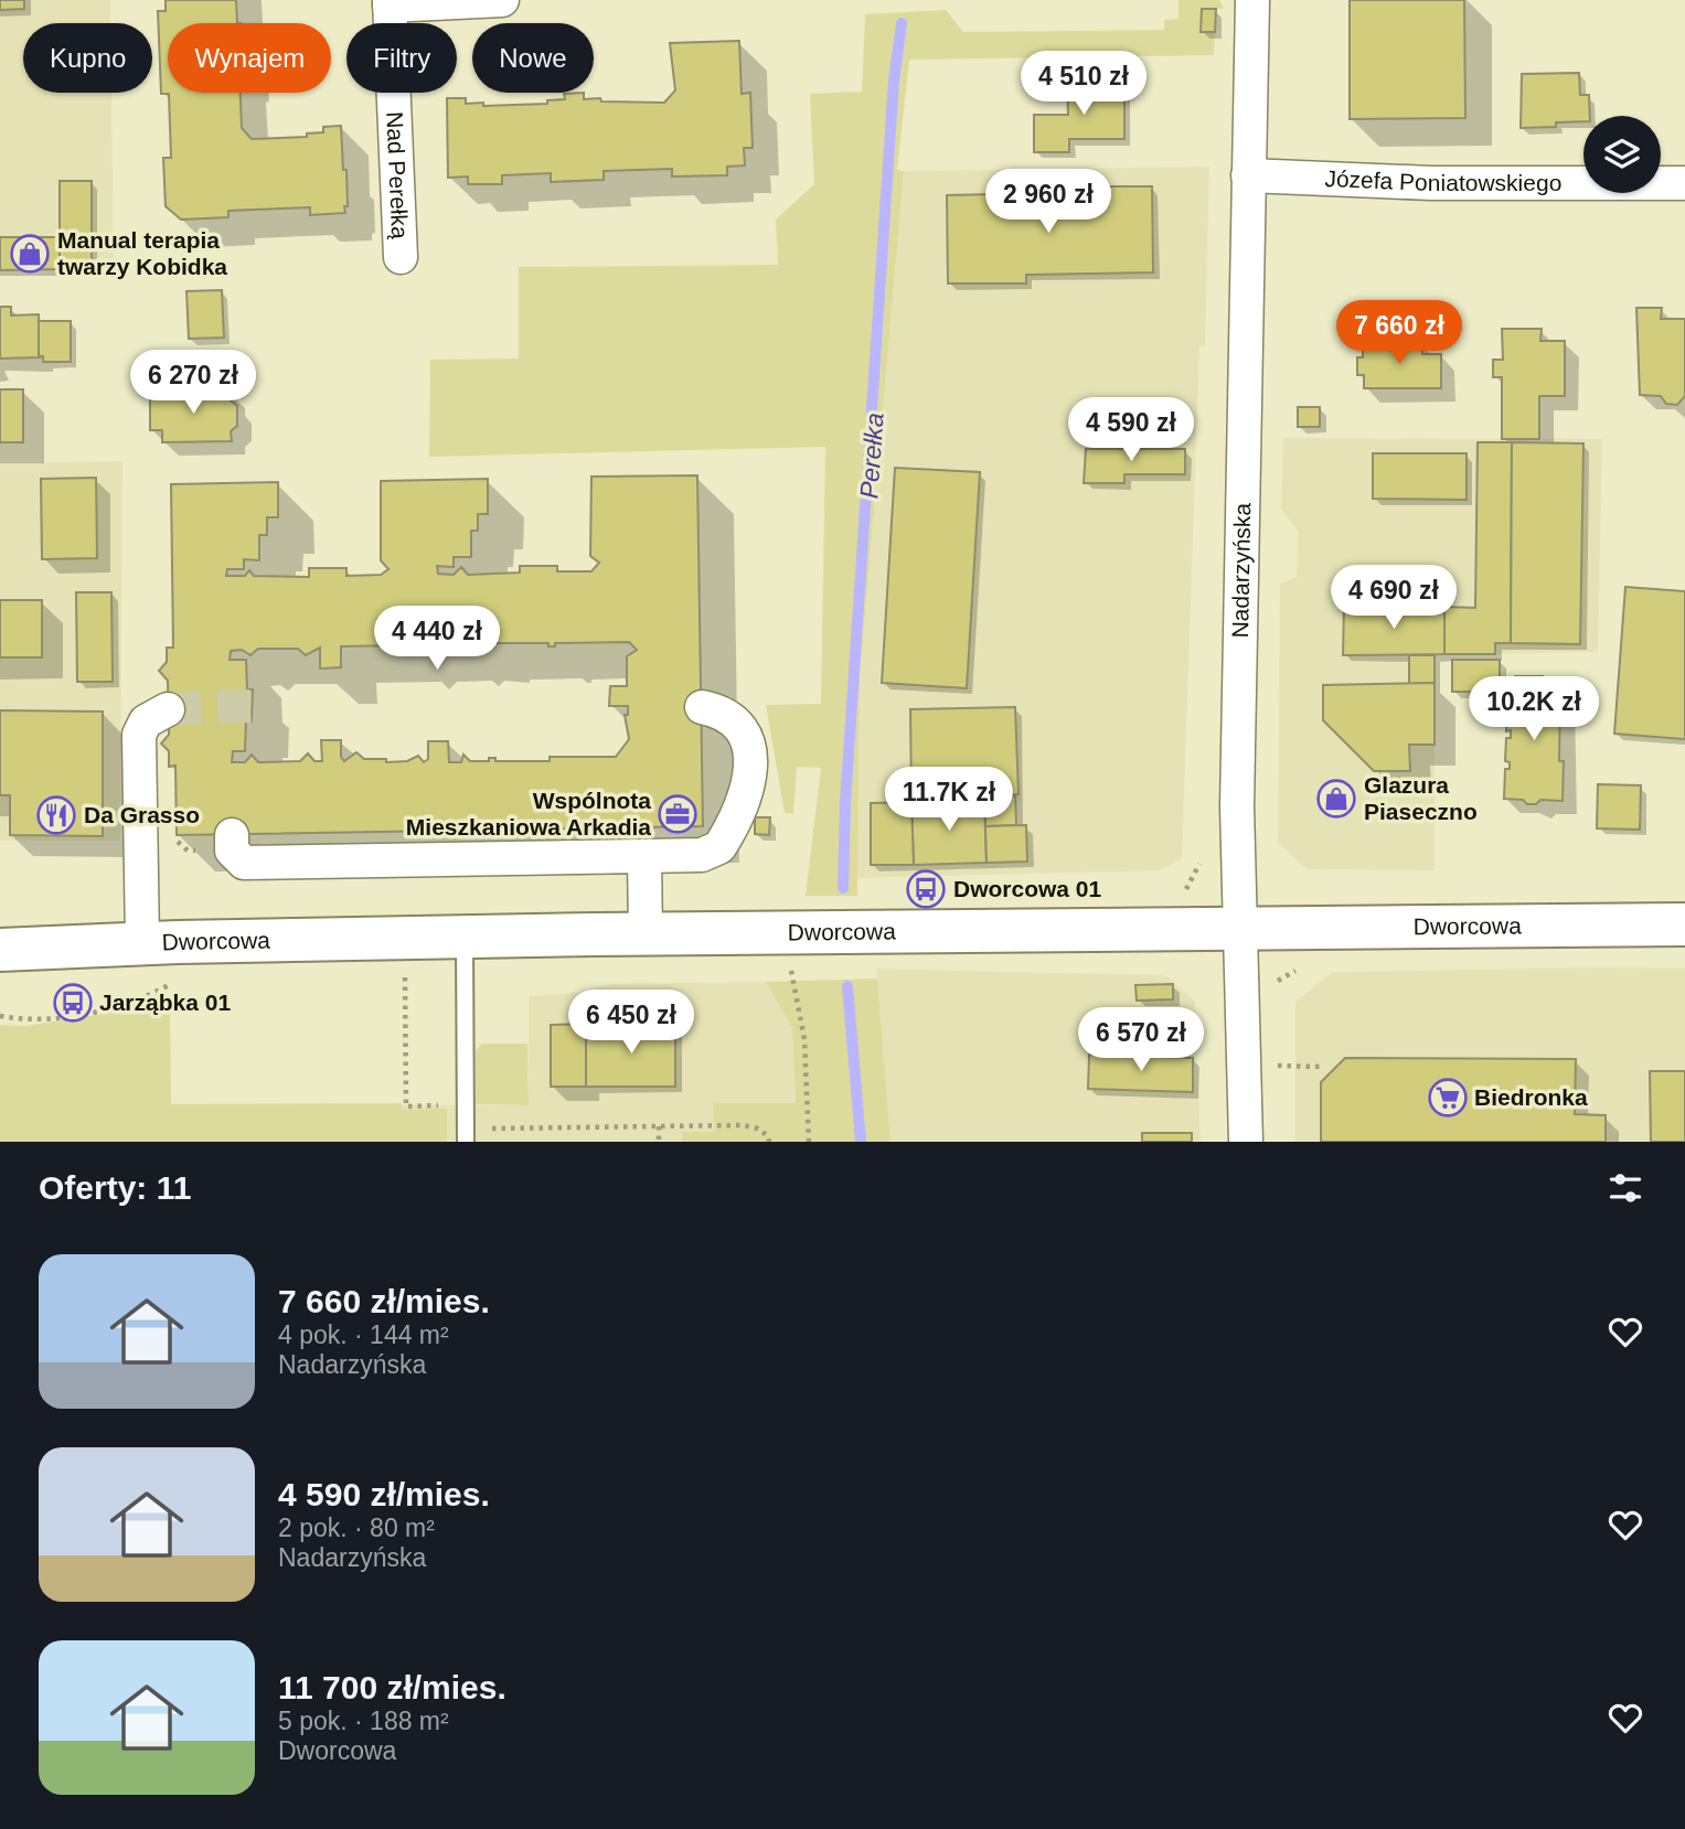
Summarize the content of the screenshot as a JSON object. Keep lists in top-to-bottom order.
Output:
{
  "streets": {
    "street": [
      "Nad Perełką",
      "Józefa Poniatowskiego",
      "Nadarzyńska",
      "Dworcowa"
    ]
  },
  "crossings": [
    ["Józefa Poniatowskiego", "Nadarzyńska"],
    ["Nadarzyńska", "Dworcowa"]
  ],
  "water": ["Perełka"],
  "places": {
    "shop": ["Manual terapia twarzy Kobidka", "Glazura Piaseczno"],
    "office": ["Wspólnota Mieszkaniowa Arkadia"],
    "restaurant": ["Da Grasso"],
    "bus stop": ["Dworcowa 01", "Jarząbka 01"],
    "supermarket": ["Biedronka"]
  },
  "page": {
    "chip": [
      "Kupno",
      "Wynajem",
      "Filtry",
      "Nowe"
    ],
    "price": [
      "4 510 zł",
      "2 960 zł",
      "7 660 zł",
      "6 270 zł",
      "4 590 zł",
      "4 690 zł",
      "4 440 zł",
      "10.2K zł",
      "11.7K zł",
      "6 450 zł",
      "6 570 zł"
    ],
    "heading": "Oferty: 11",
    "list": [
      {
        "name": "7 660 zł/mies.",
        "note": "4 pok. · 144 m² · Nadarzyńska"
      },
      {
        "name": "4 590 zł/mies.",
        "note": "2 pok. · 80 m² · Nadarzyńska"
      },
      {
        "name": "11 700 zł/mies.",
        "note": "5 pok. · 188 m² · Dworcowa"
      }
    ]
  }
}
